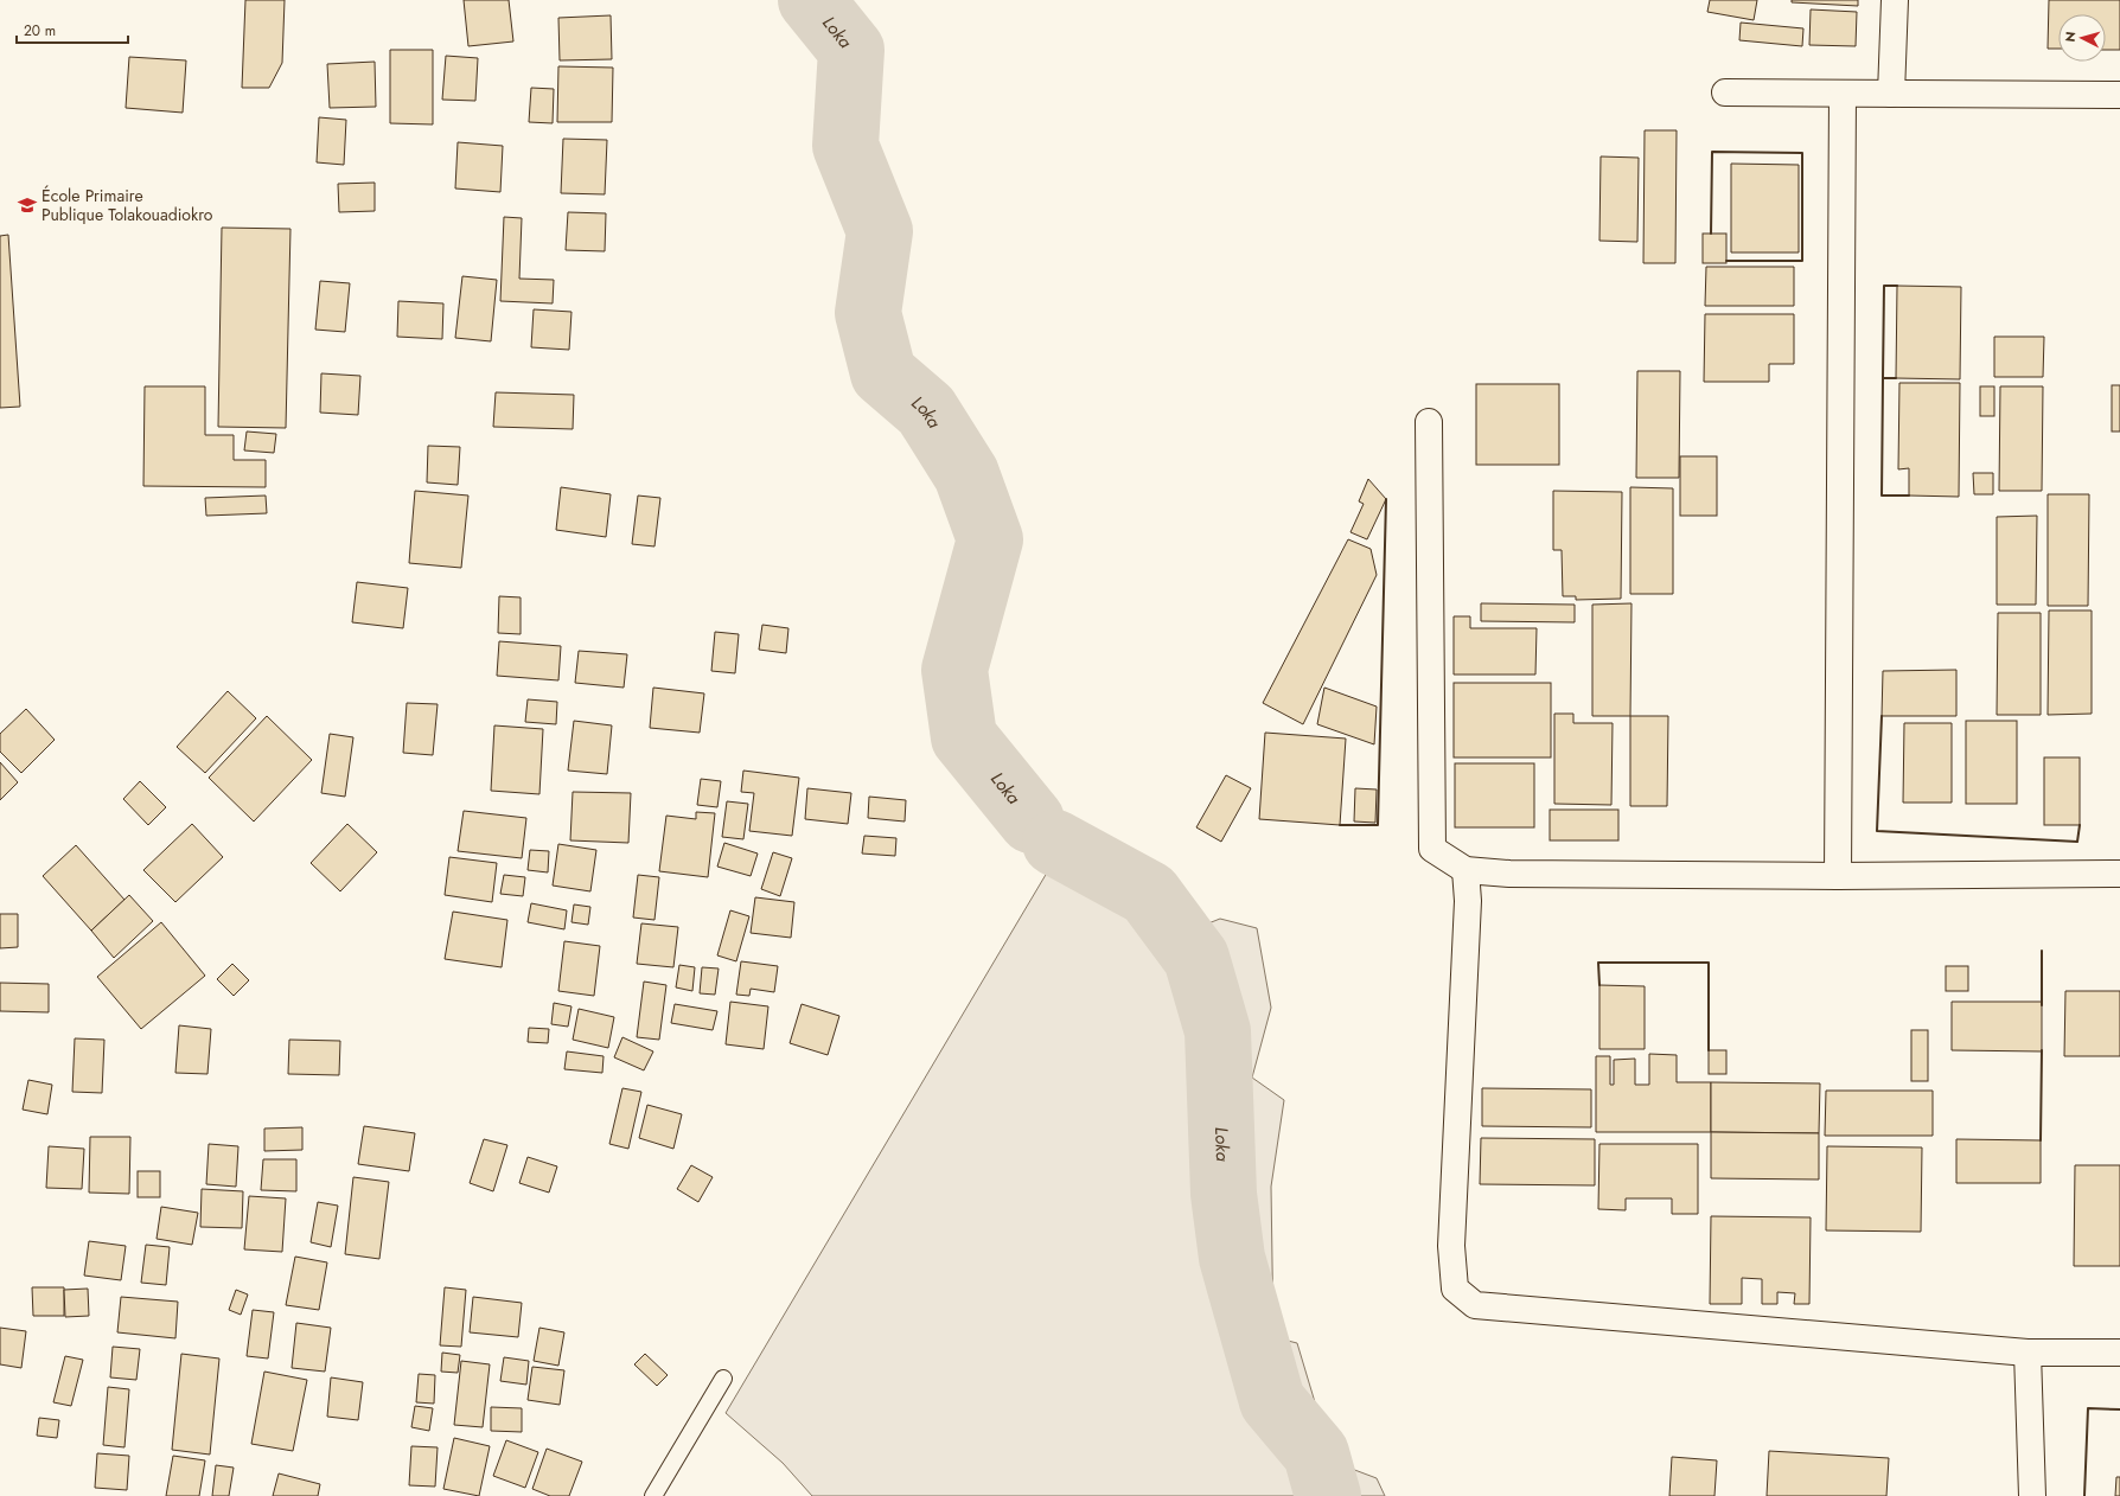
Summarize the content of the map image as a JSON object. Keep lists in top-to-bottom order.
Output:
{
  "water": ["Loka"],
  "places": {
    "school or university": ["École Primaire Publique Tolakouadiokro"]
  },
  "scale_bar": "20 m",
  "north": "left"
}
